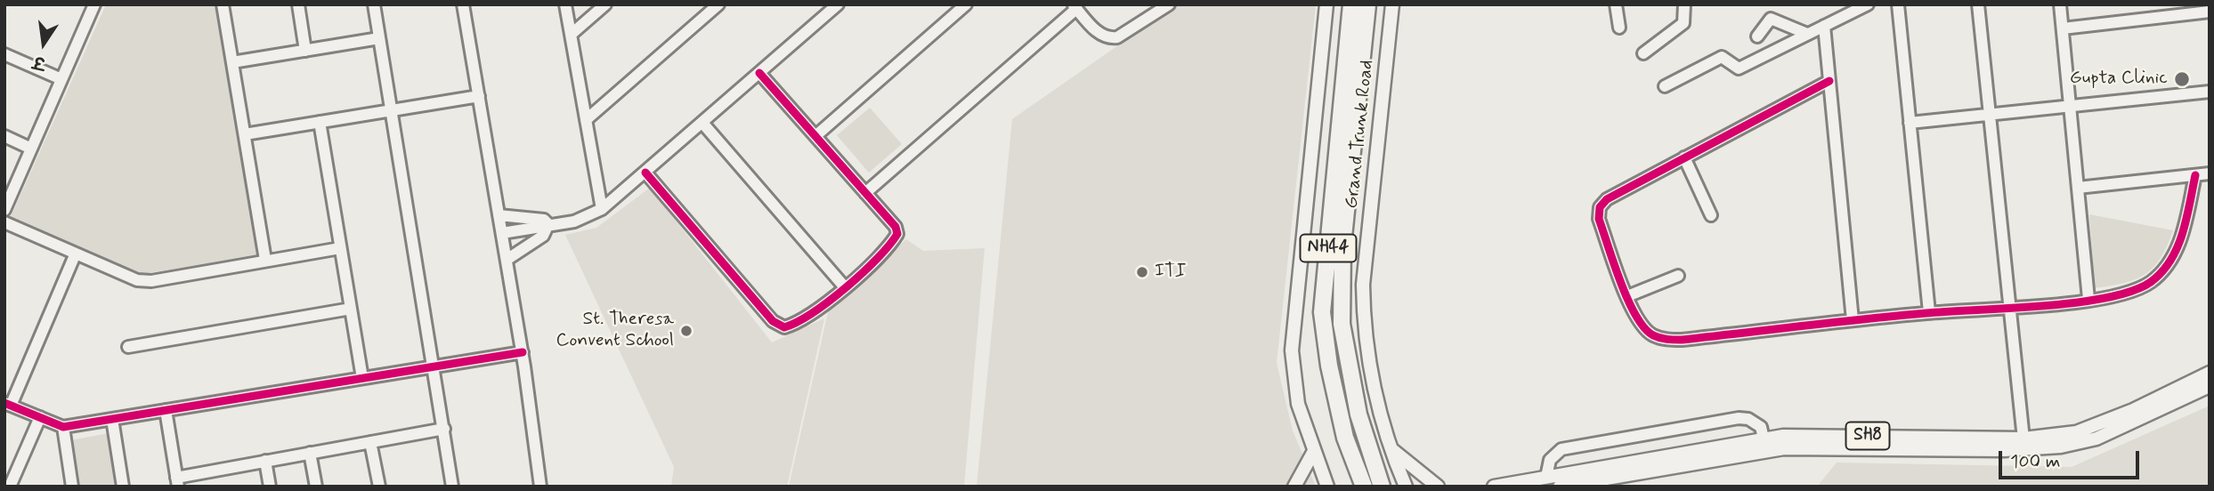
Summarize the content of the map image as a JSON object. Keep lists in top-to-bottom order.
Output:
{
  "streets": {
    "highway": ["NH44"],
    "main road": ["Grand Trunk Road", "SH8"]
  },
  "places": ["Gupta Clinic", "ITI", "St. Theresa Convent School"],
  "scale_bar": "100 m",
  "north": "bottom"
}
